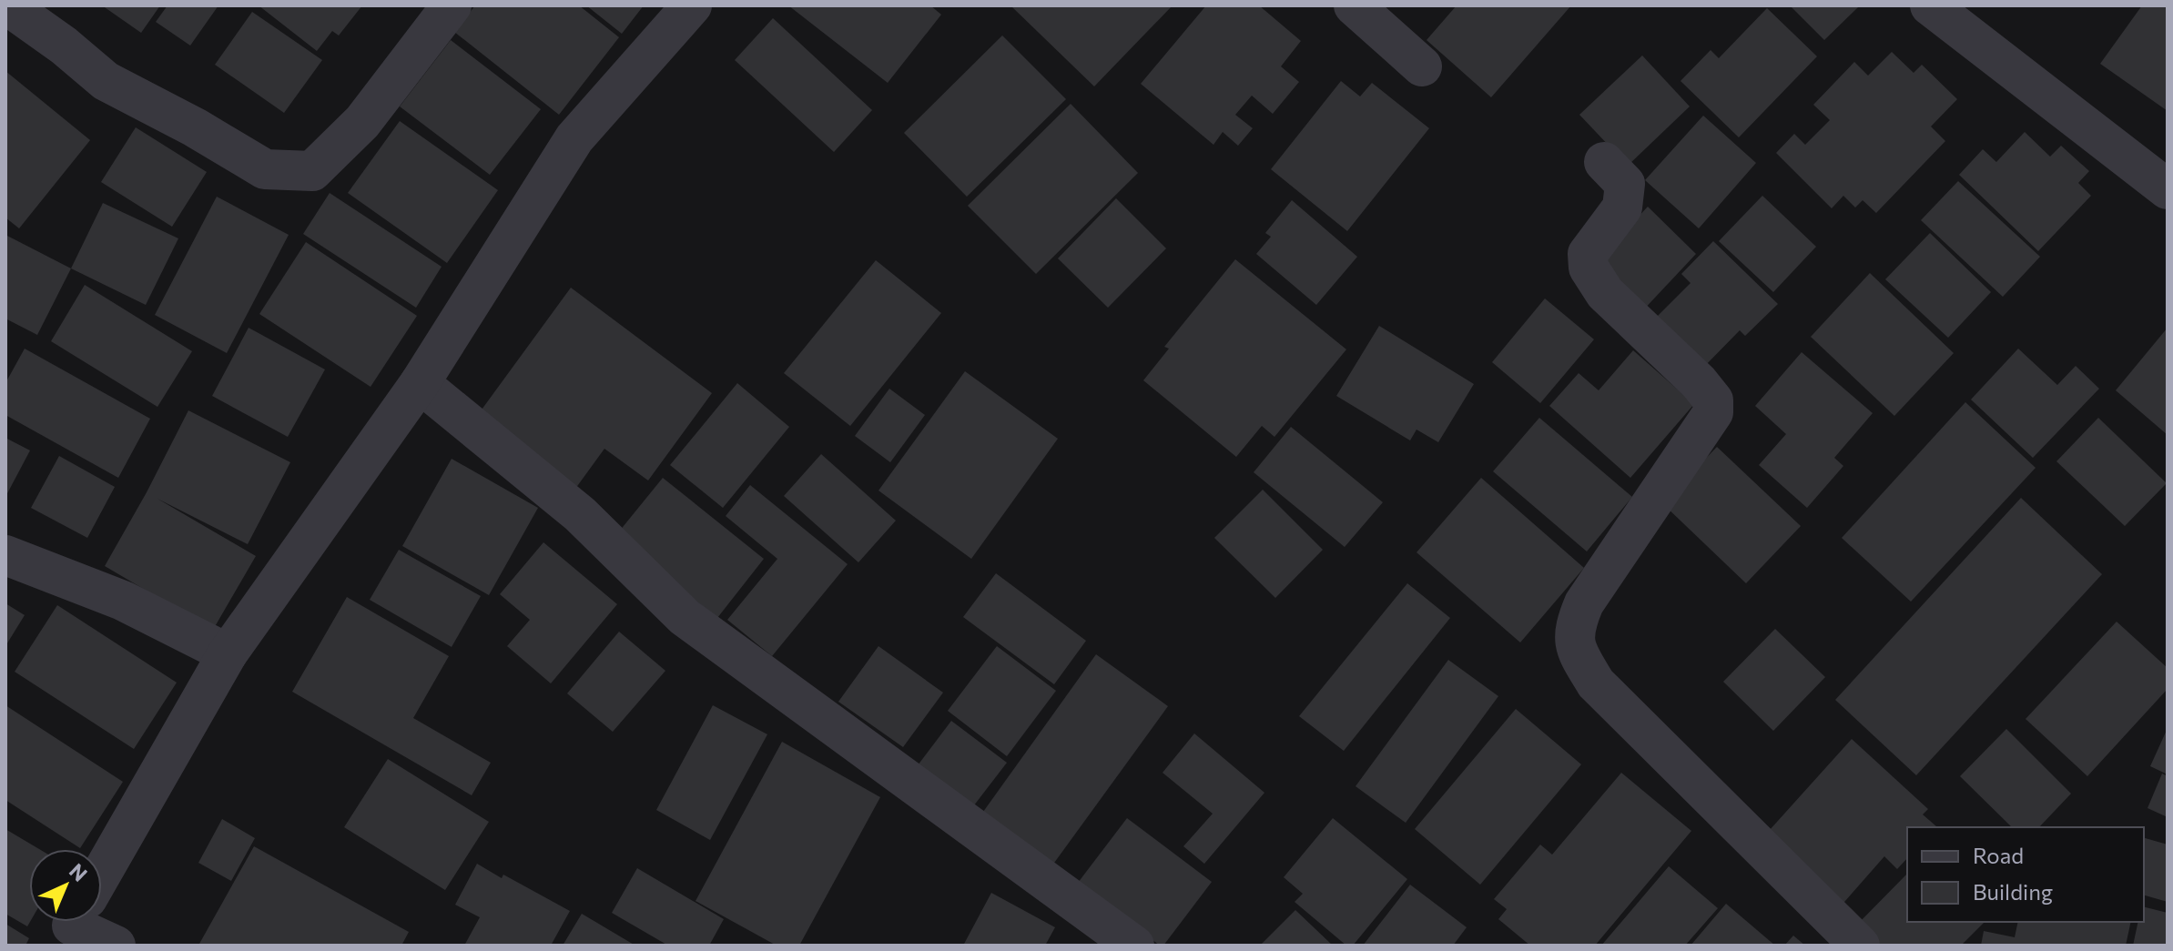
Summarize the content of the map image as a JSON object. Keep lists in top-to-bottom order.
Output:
{
  "legend": ["Road", "Building"],
  "north": "top right"
}
